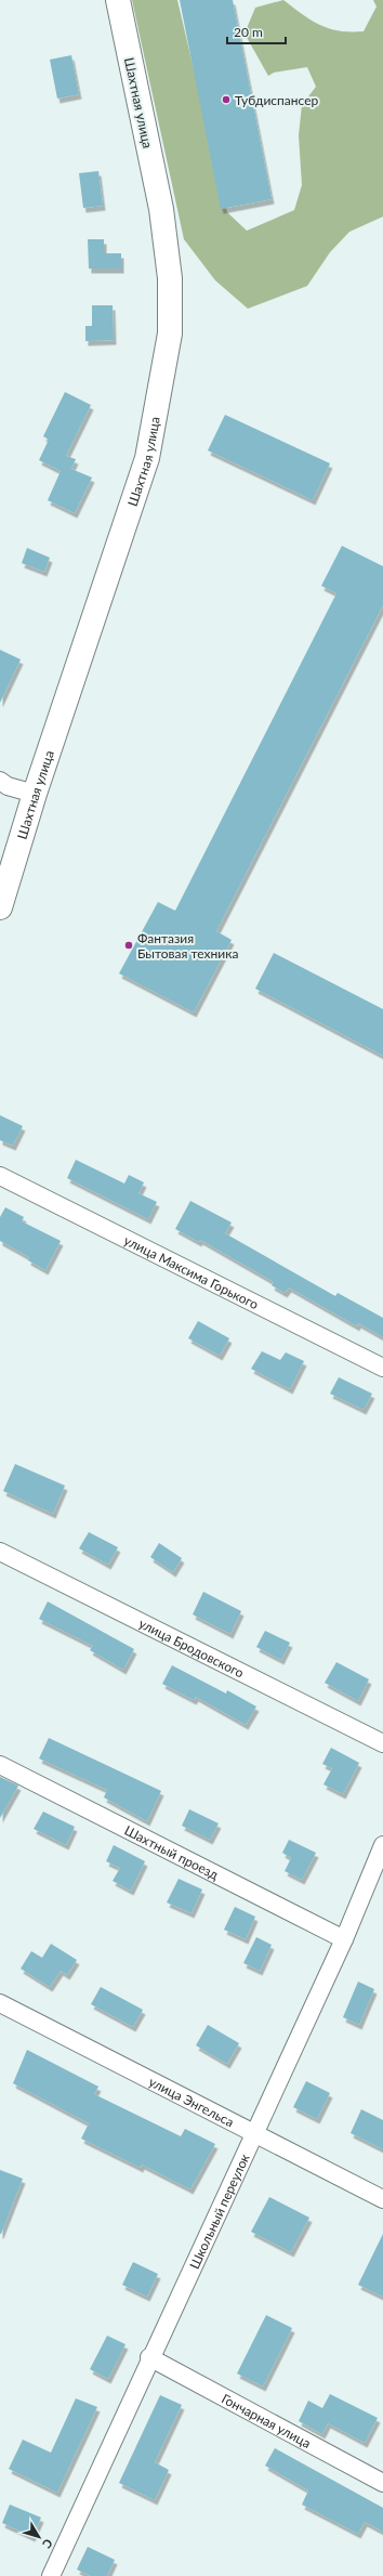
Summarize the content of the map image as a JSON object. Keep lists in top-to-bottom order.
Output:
{
  "streets": {
    "main road": ["Шахтная улица"],
    "street": [
      "улица Максима Горького",
      "улица Бродовского",
      "Шахтный проезд",
      "улица Энгельса",
      "Школьный переулок",
      "Гончарная улица"
    ]
  },
  "crossings": [
    ["Шахтный проезд", "Школьный переулок"],
    ["улица Энгельса", "Школьный переулок"],
    ["Школьный переулок", "Гончарная улица"]
  ],
  "places": ["Тубдиспансер", "Фантазия Бытовая техника"],
  "scale_bar": "20 m",
  "north": "bottom right"
}
